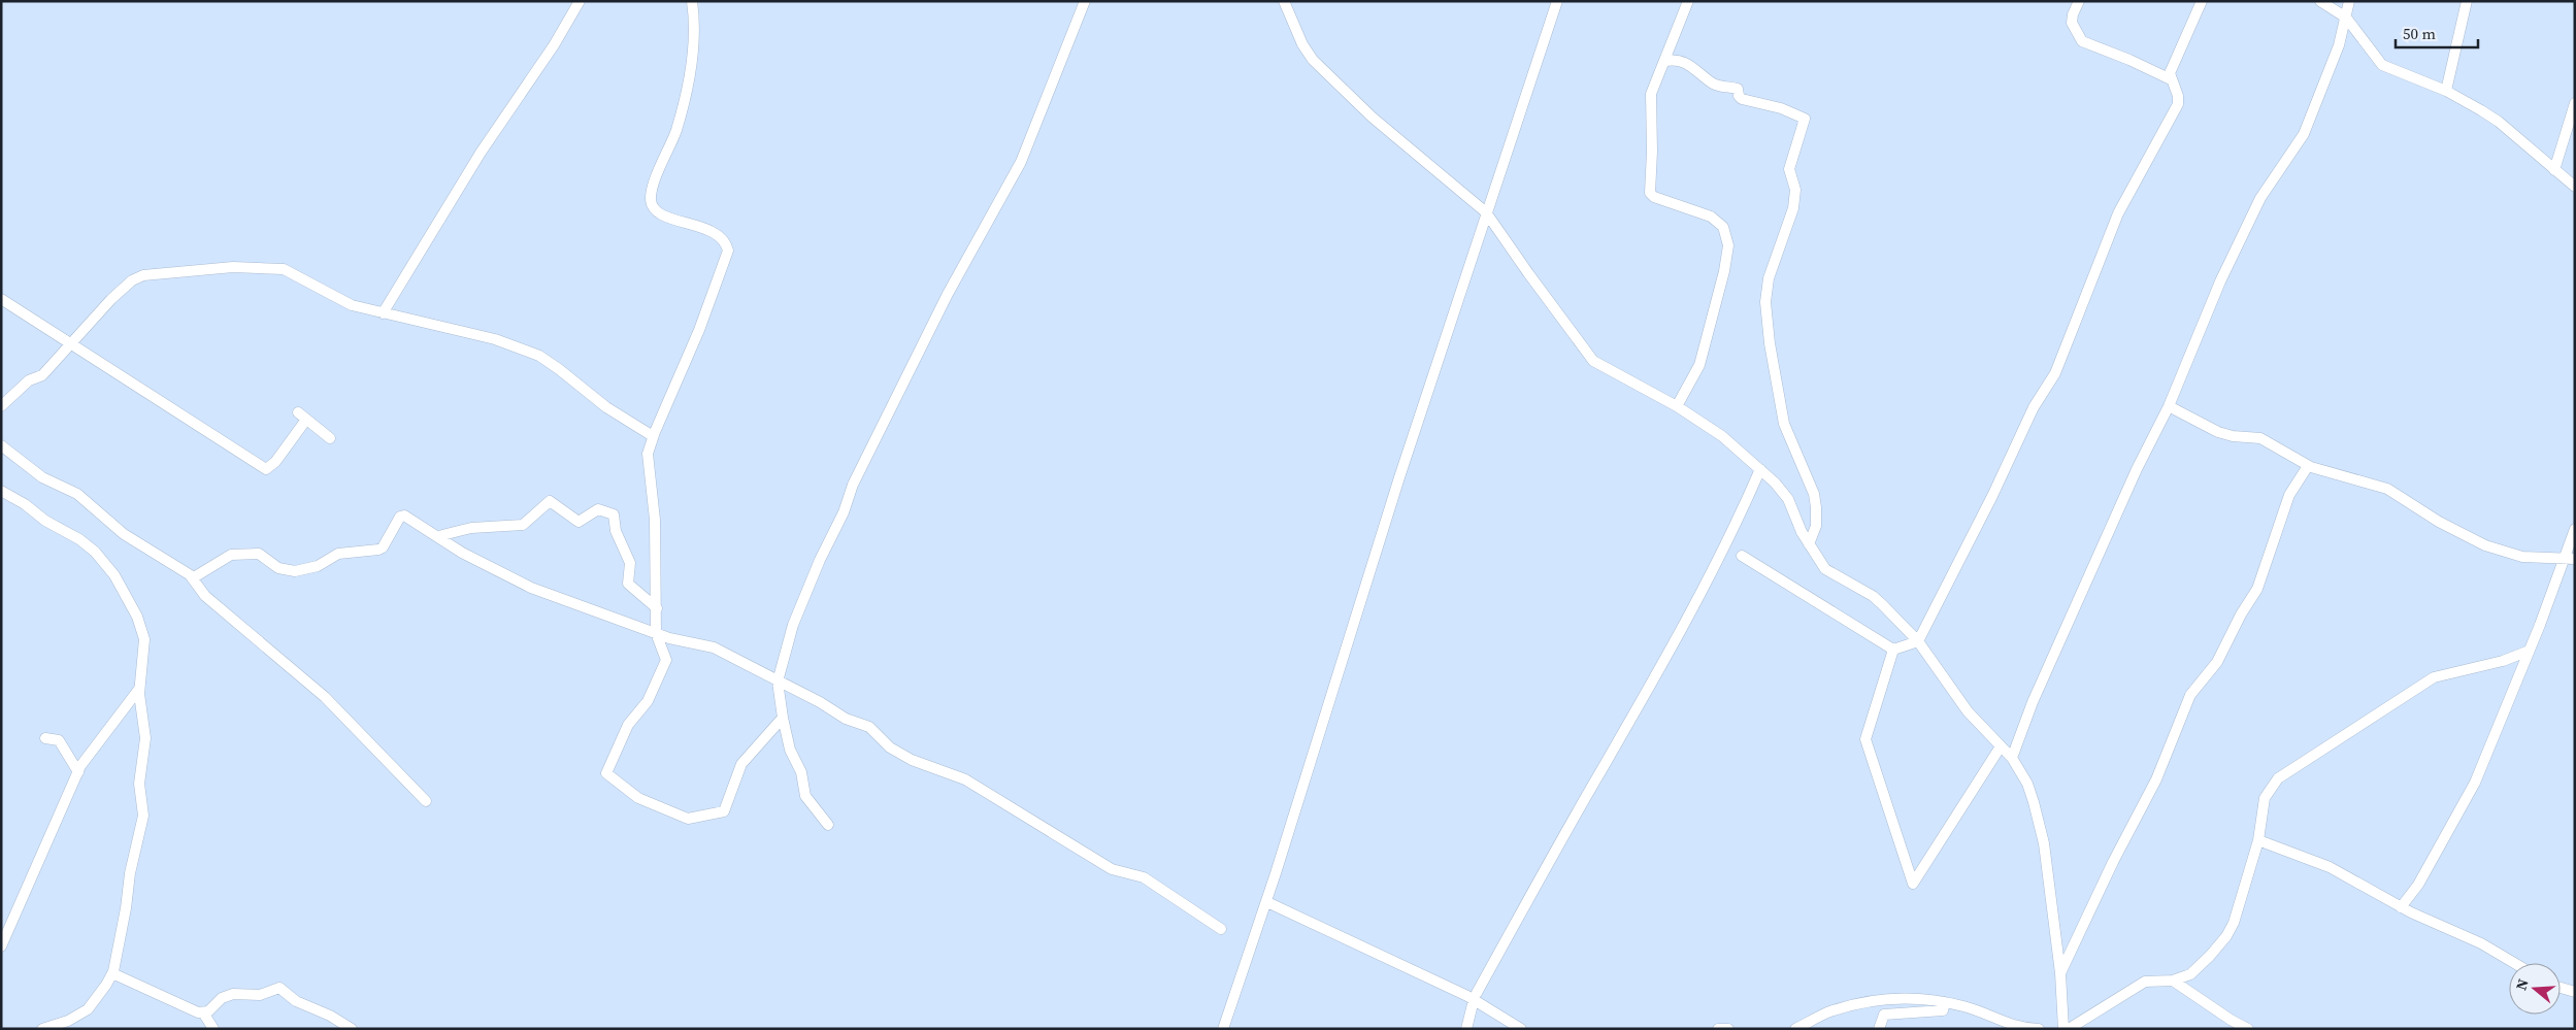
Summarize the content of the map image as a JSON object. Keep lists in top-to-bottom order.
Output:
{
  "scale_bar": "50 m",
  "north": "left"
}
